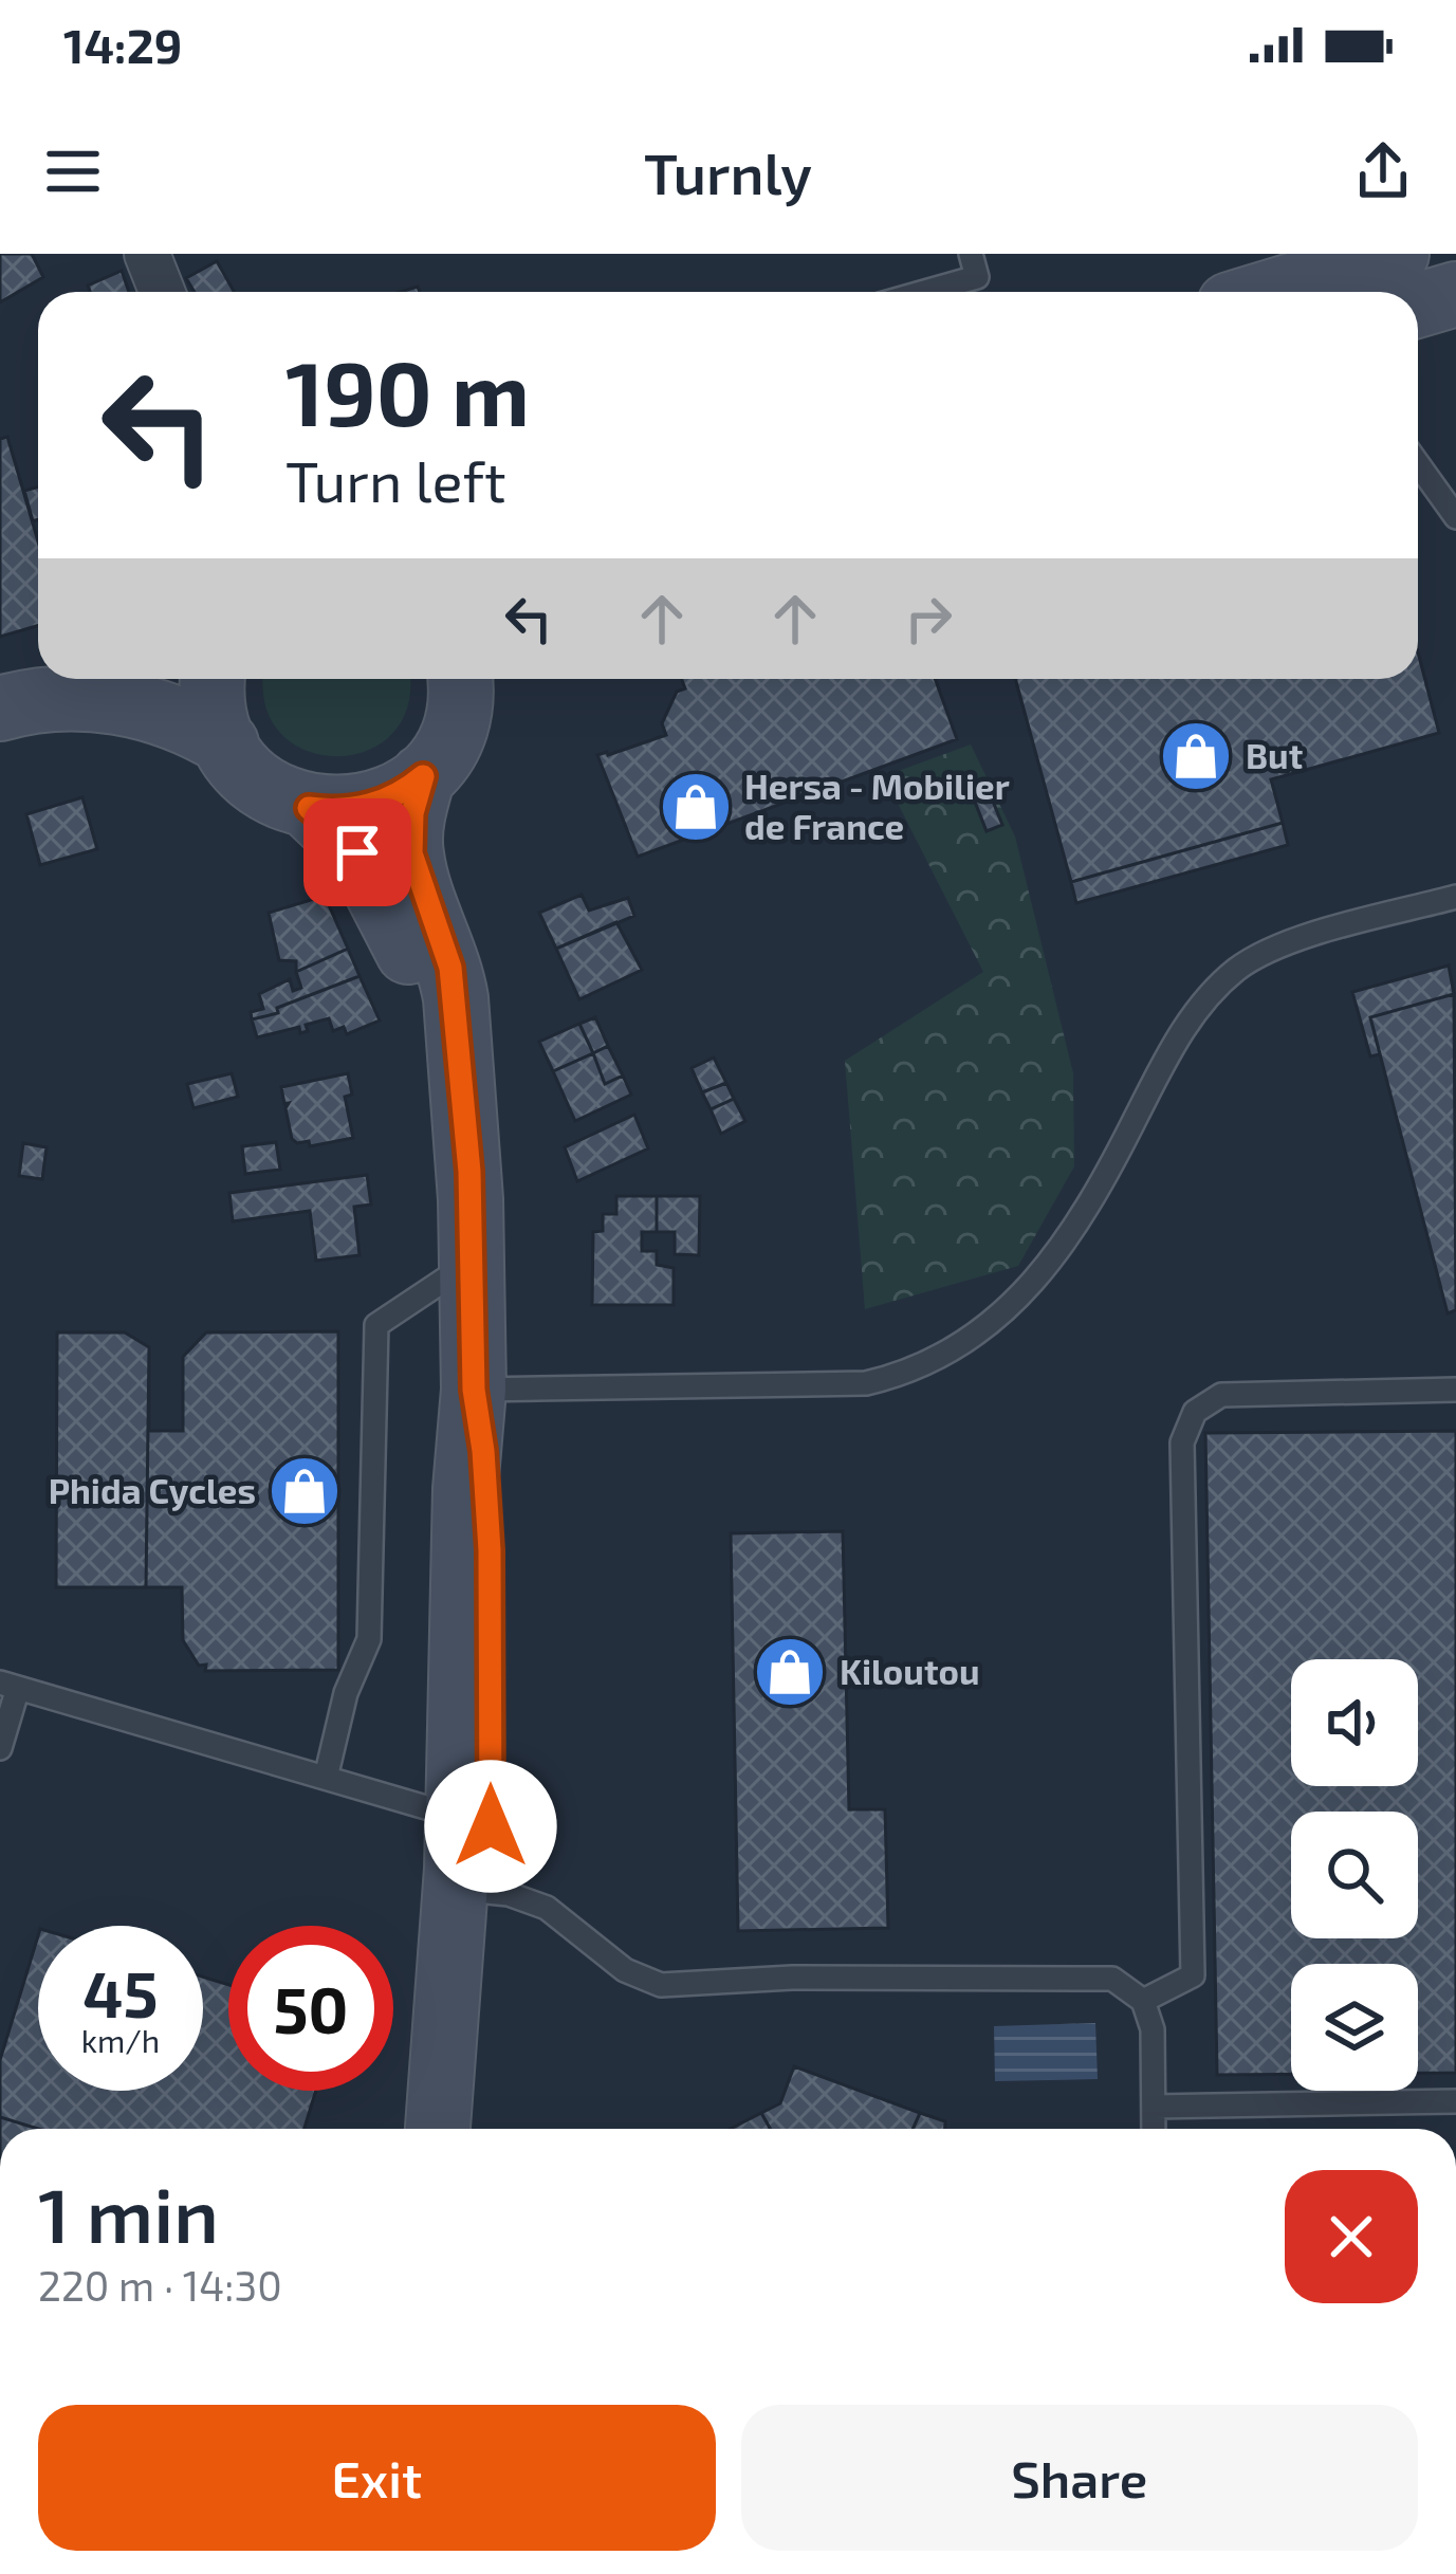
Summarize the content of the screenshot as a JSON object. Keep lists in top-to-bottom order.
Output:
{
  "places": {
    "shop": [
      "But",
      "Hersa - Mobilier de France",
      "Phida Cycles",
      "Kiloutou"
    ]
  },
  "page": {
    "status": "14:29",
    "header": "Turnly",
    "turn": ["190 m", "Turn left"],
    "speed": "45 km/h",
    "limit": "50",
    "heading": ["1 min", "220 m · 14:30"],
    "buttons": ["Exit", "Share"]
  }
}
